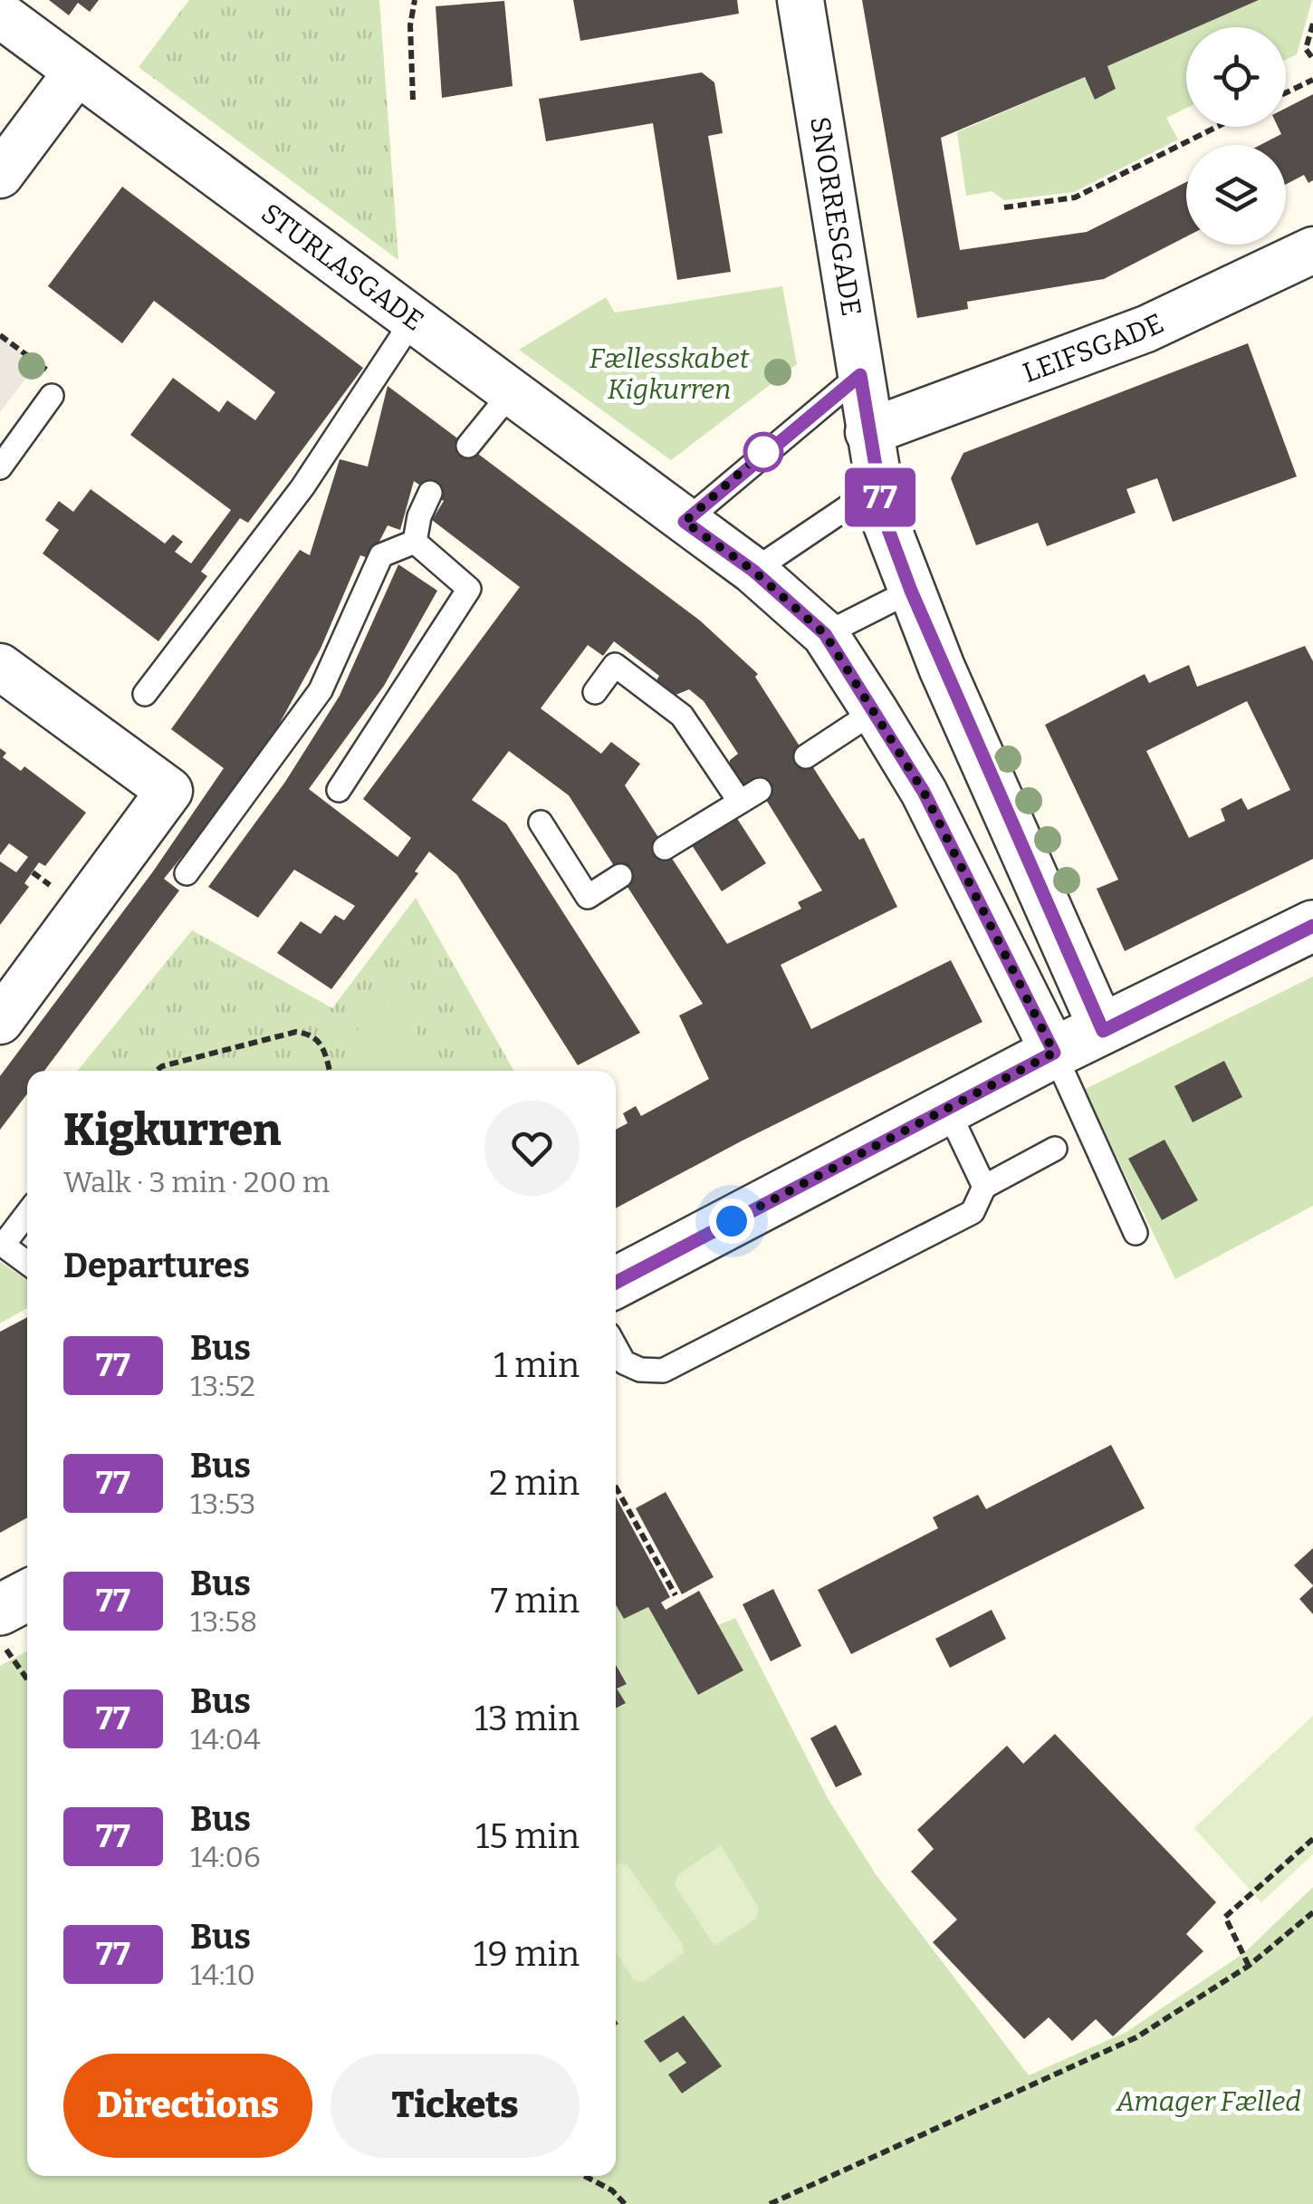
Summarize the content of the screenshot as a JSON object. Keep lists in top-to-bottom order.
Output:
{
  "streets": {
    "street": ["SNORRESGADE", "STURLASGADE", "LEIFSGADE"]
  },
  "crossings": [
    ["SNORRESGADE", "LEIFSGADE"]
  ],
  "parks": ["Fællesskabet Kigkurren", "Amager Fælled"],
  "lines": ["bus line 77"],
  "page": {
    "on_map": "77",
    "heading": [
      ["Kigkurren", "Walk · 3 min · 200 m"],
      "Departures"
    ],
    "list": [
      {
        "mark": "77",
        "name": "Bus",
        "note": "13:52",
        "value": "1 min"
      },
      {
        "mark": "77",
        "name": "Bus",
        "note": "13:53",
        "value": "2 min"
      },
      {
        "mark": "77",
        "name": "Bus",
        "note": "13:58",
        "value": "7 min"
      },
      {
        "mark": "77",
        "name": "Bus",
        "note": "14:04",
        "value": "13 min"
      },
      {
        "mark": "77",
        "name": "Bus",
        "note": "14:06",
        "value": "15 min"
      },
      {
        "mark": "77",
        "name": "Bus",
        "note": "14:10",
        "value": "19 min"
      }
    ],
    "buttons": ["Directions", "Tickets"]
  }
}
